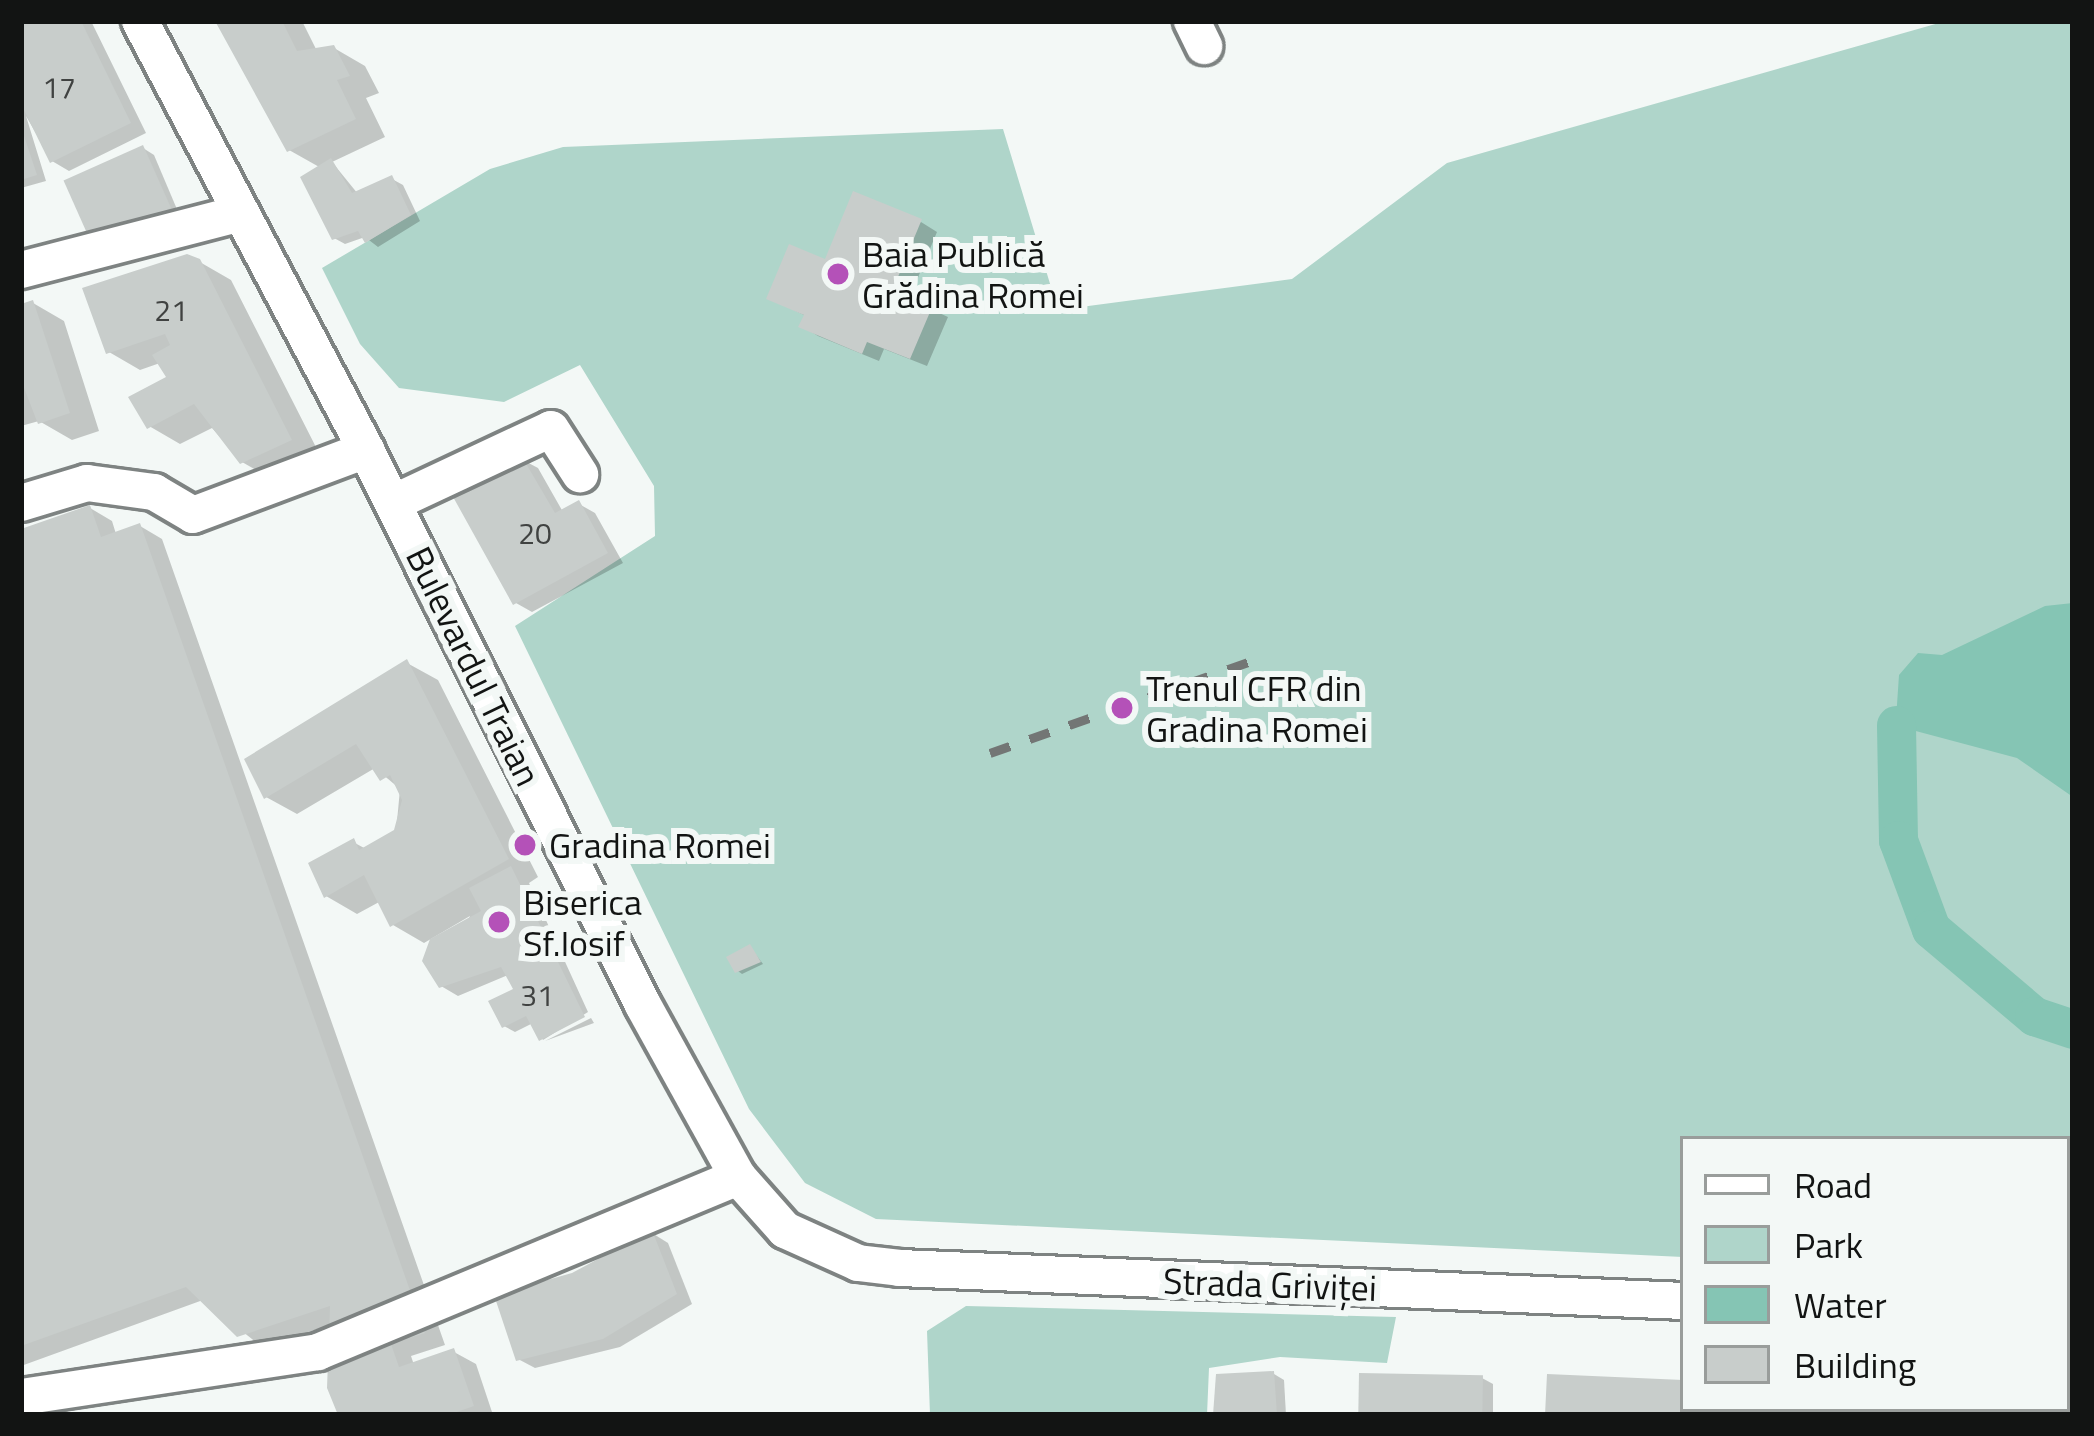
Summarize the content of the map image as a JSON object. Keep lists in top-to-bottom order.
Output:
{
  "streets": {
    "street": ["Bulevardul Traian", "Strada Griviței"]
  },
  "crossings": [
    ["Bulevardul Traian", "Strada Griviței"]
  ],
  "places": [
    "Baia Publică Grădina Romei",
    "Trenul CFR din Gradina Romei",
    "Gradina Romei",
    "Biserica Sf.Iosif"
  ],
  "house_numbers": [
    "17",
    "21",
    "20",
    "31"
  ],
  "legend": [
    "Road",
    "Park",
    "Water",
    "Building"
  ]
}
